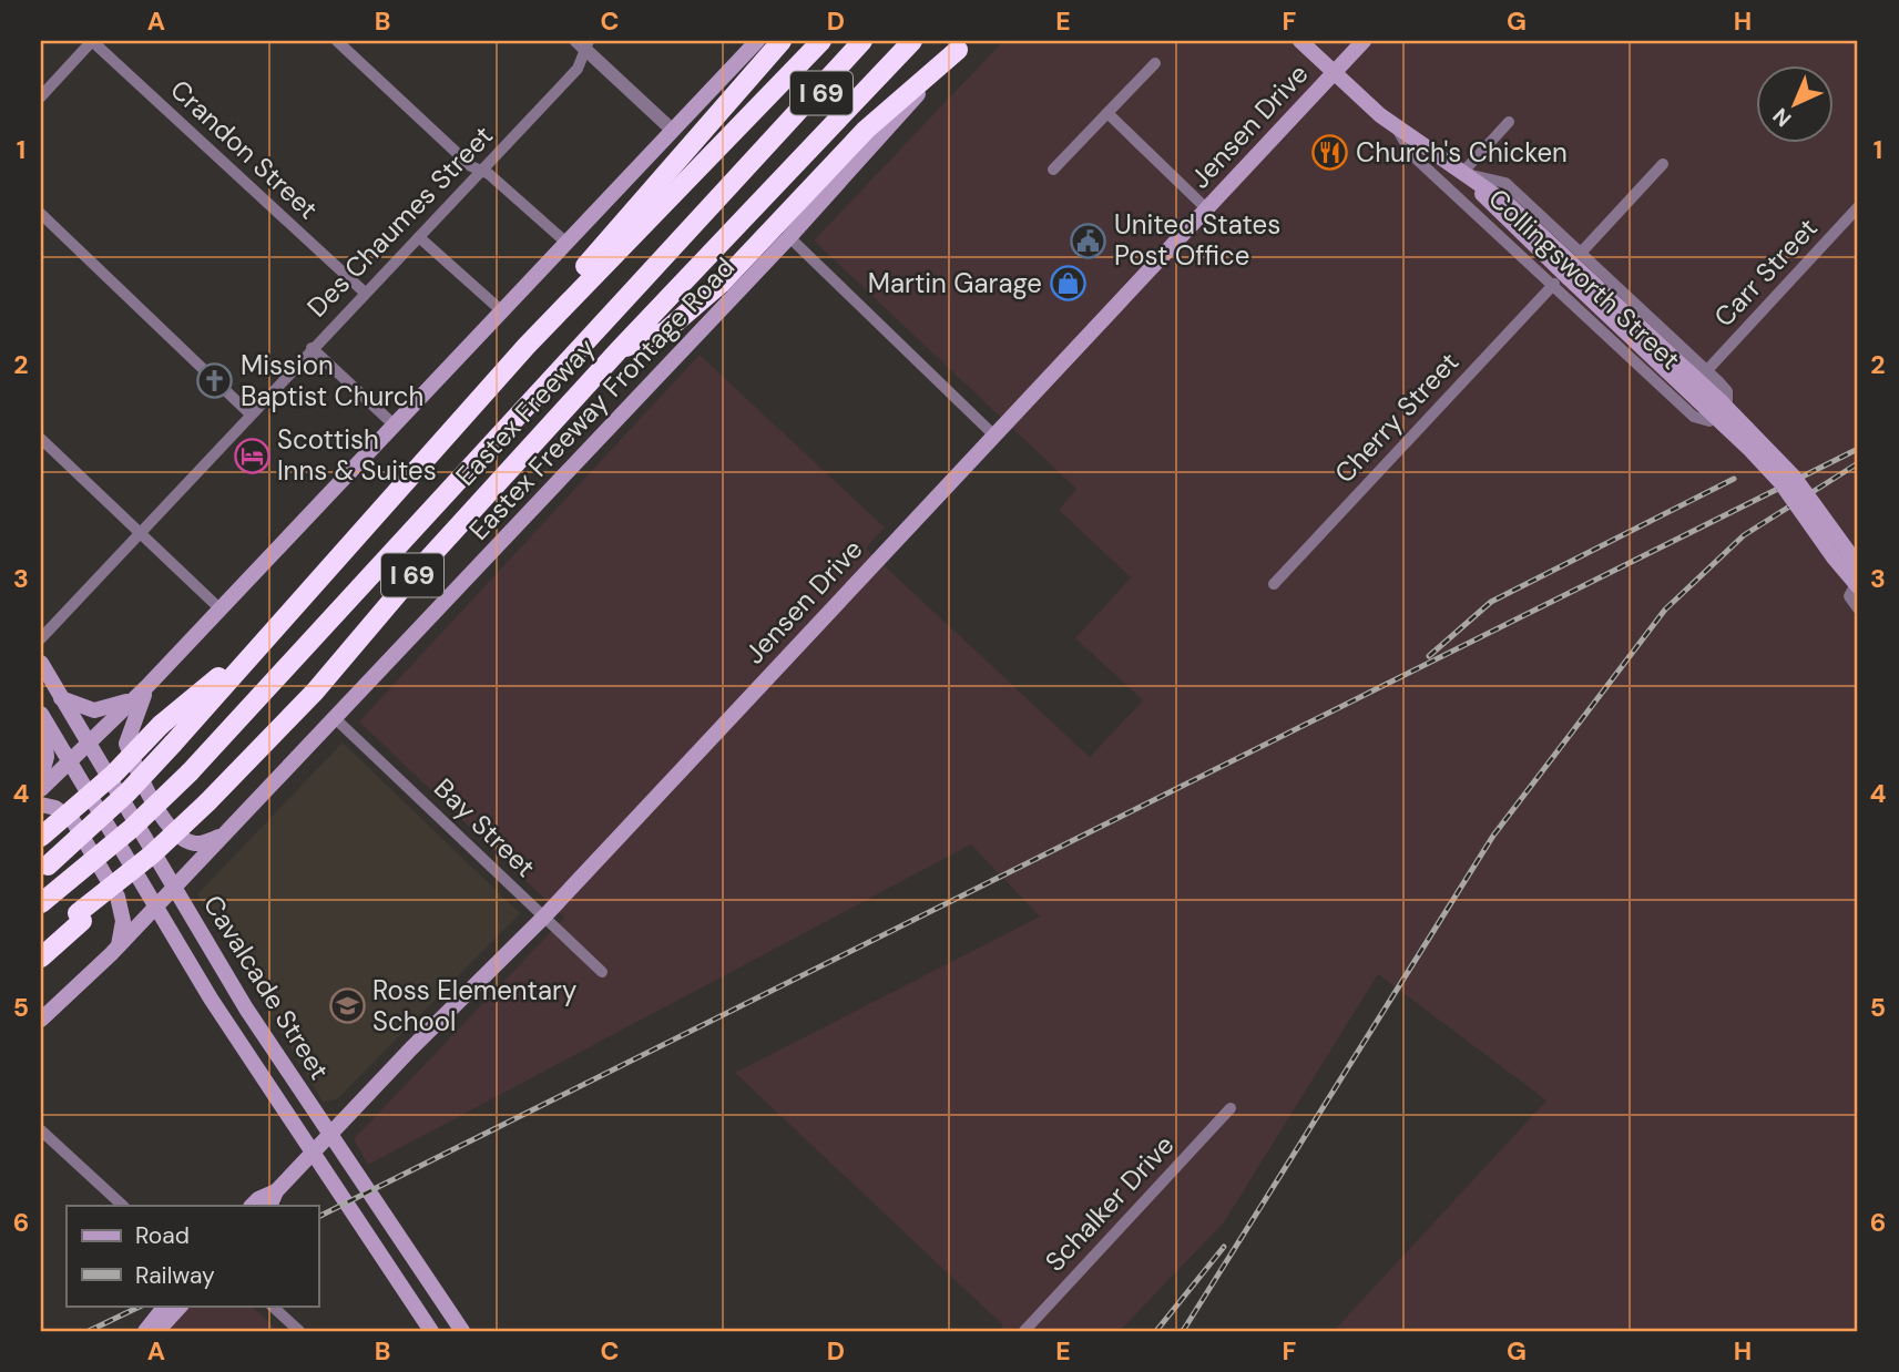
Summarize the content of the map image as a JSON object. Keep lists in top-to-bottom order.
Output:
{
  "streets": {
    "highway": ["I 69", "Eastex Freeway"],
    "main road": [
      "Jensen Drive",
      "Collingsworth Street",
      "Eastex Freeway Frontage Road",
      "Cavalcade Street"
    ],
    "street": [
      "Crandon Street",
      "Des Chaumes Street",
      "Carr Street",
      "Cherry Street",
      "Bay Street",
      "Schalker Drive"
    ]
  },
  "crossings": [
    ["Jensen Drive", "Collingsworth Street"],
    ["Jensen Drive", "Bay Street"],
    ["Jensen Drive", "Cavalcade Street"],
    ["Crandon Street", "Des Chaumes Street"],
    ["Carr Street", "Collingsworth Street"],
    ["Collingsworth Street", "Cherry Street"],
    ["Eastex Freeway Frontage Road", "Bay Street"],
    ["Eastex Freeway Frontage Road", "Cavalcade Street"]
  ],
  "places": {
    "restaurant": ["Church's Chicken"],
    "public building": ["United States Post Office"],
    "shop": ["Martin Garage"],
    "church": ["Mission Baptist Church"],
    "hotel": ["Scottish Inns & Suites"],
    "school or university": ["Ross Elementary School"]
  },
  "legend": ["Road", "Railway"],
  "north": "bottom left",
  "grid": {
    "columns": [
      "A",
      "B",
      "C",
      "D",
      "E",
      "F",
      "G",
      "H"
    ],
    "rows": [
      "1",
      "2",
      "3",
      "4",
      "5",
      "6"
    ]
  }
}
